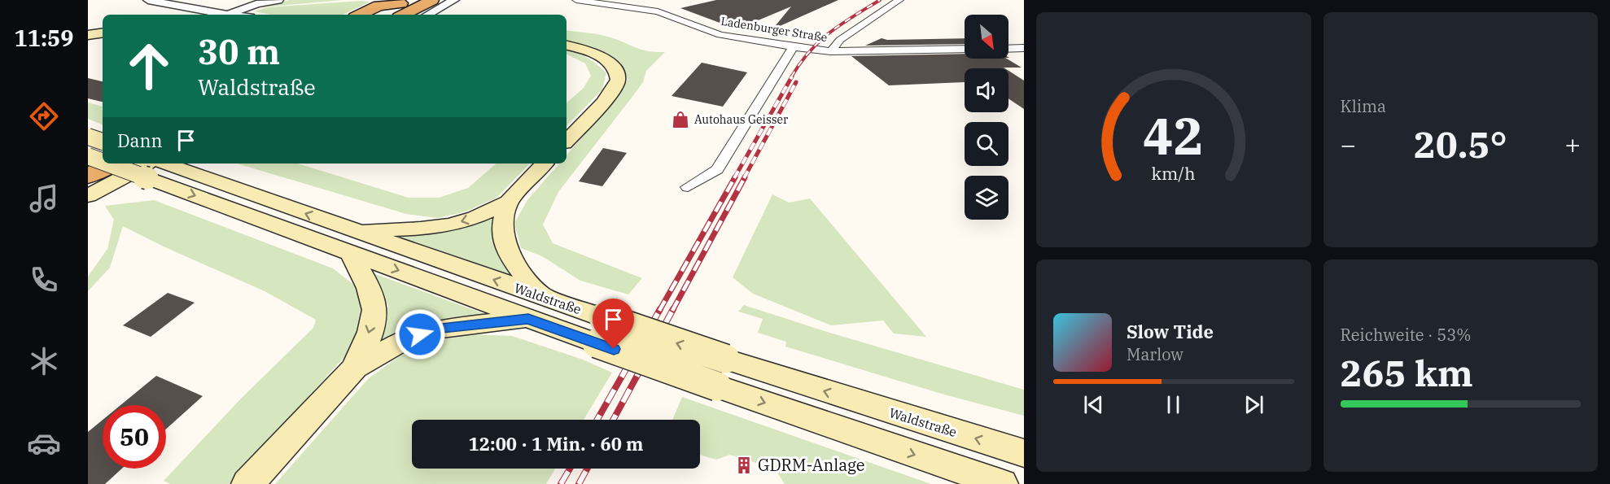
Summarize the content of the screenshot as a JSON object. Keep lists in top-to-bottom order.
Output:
{
  "streets": {
    "main road": ["Waldstraße"],
    "street": ["Ladenburger Straße"]
  },
  "places": {
    "shop": ["Autohaus Geisser"],
    "building": ["GDRM-Anlage"]
  },
  "north": "bottom right",
  "page": {
    "tabs": "11:59",
    "tile": [
      "Klima",
      ["Reichweite · 53%", "265 km"]
    ],
    "turn": ["30 m", "Waldstraße"],
    "then": "Dann",
    "heat": ["−", "20.5°", "+"],
    "song": ["Slow Tide", "Marlow"],
    "limit": "50",
    "trip": "12:00 · 1 Min. · 60 m",
    "gauge": ["42", "km/h"]
  }
}
